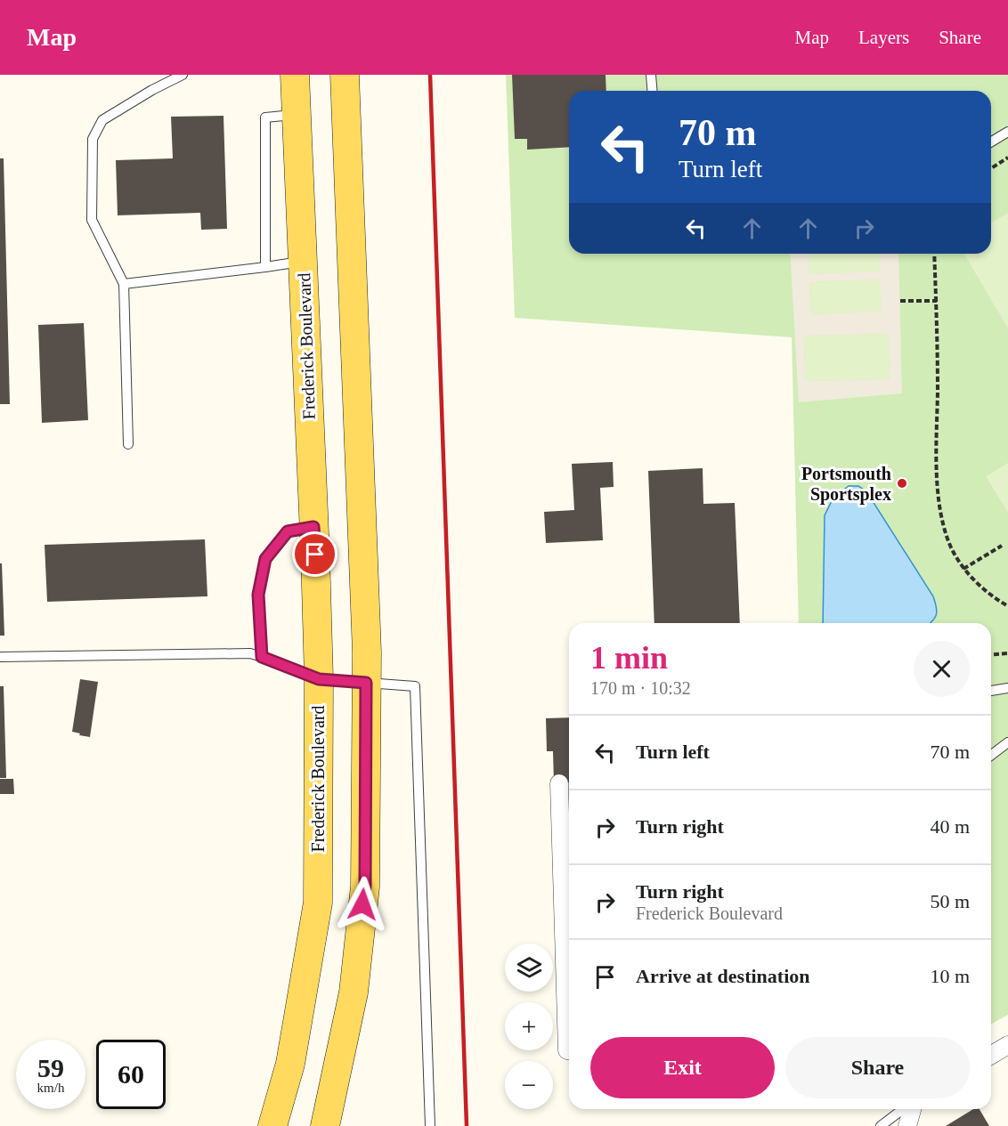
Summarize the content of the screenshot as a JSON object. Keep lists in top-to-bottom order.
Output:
{
  "streets": {
    "main road": ["Frederick Boulevard"]
  },
  "places": ["Portsmouth Sportsplex"],
  "page": {
    "header": "Map",
    "nav": ["Map", "Layers", "Share"],
    "turn": ["70 m", "Turn left"],
    "heading": ["1 min", "170 m · 10:32"],
    "list": [
      {
        "name": "Turn left",
        "value": "70 m"
      },
      {
        "name": "Turn right",
        "value": "40 m"
      },
      {
        "name": "Turn right",
        "note": "Frederick Boulevard",
        "value": "50 m"
      },
      {
        "name": "Arrive at destination",
        "value": "10 m"
      }
    ],
    "map_buttons": ["+", "−"],
    "buttons": ["Exit", "Share"],
    "speed": "59 km/h",
    "limit": "60"
  }
}
